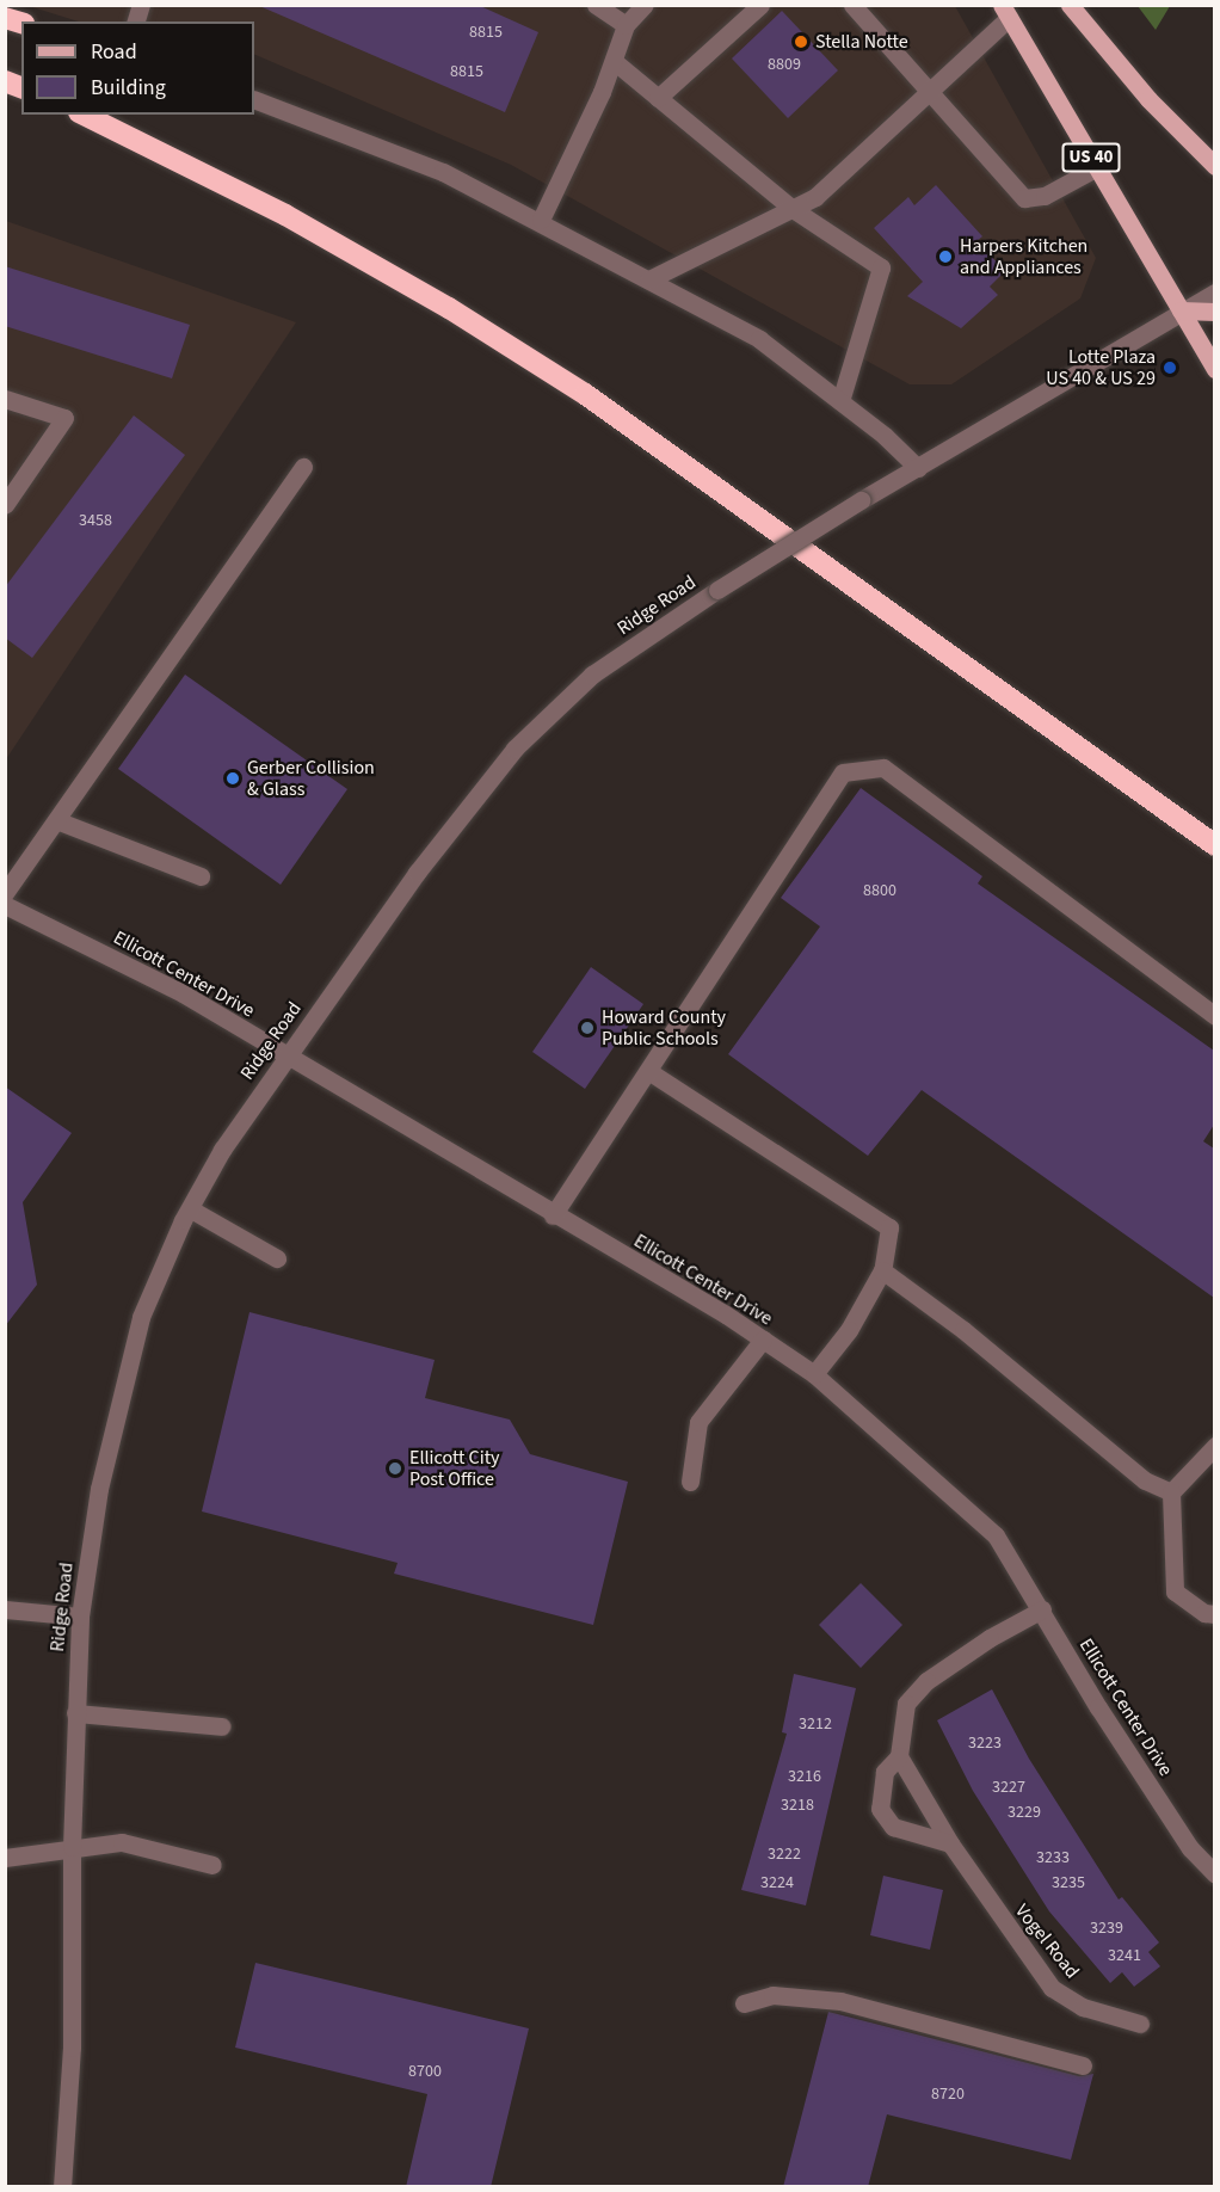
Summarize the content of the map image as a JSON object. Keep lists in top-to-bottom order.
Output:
{
  "streets": {
    "main road": ["US 40"],
    "street": ["Ridge Road", "Ellicott Center Drive", "Vogel Road"]
  },
  "crossings": [
    ["US 40", "Ridge Road"],
    ["Ridge Road", "Ellicott Center Drive"]
  ],
  "places": [
    "Stella Notte",
    "Harpers Kitchen and Appliances",
    "Lotte Plaza US 40 & US 29",
    "Gerber Collision & Glass",
    "Howard County Public Schools",
    "Ellicott City Post Office"
  ],
  "house_numbers": [
    "8815",
    "8809",
    "8815",
    "3458",
    "8800",
    "3212",
    "3223",
    "3216",
    "3227",
    "3218",
    "3229",
    "3222",
    "3233",
    "3224",
    "3235",
    "3239",
    "3241",
    "8700",
    "8720"
  ],
  "legend": ["Road", "Building"]
}
